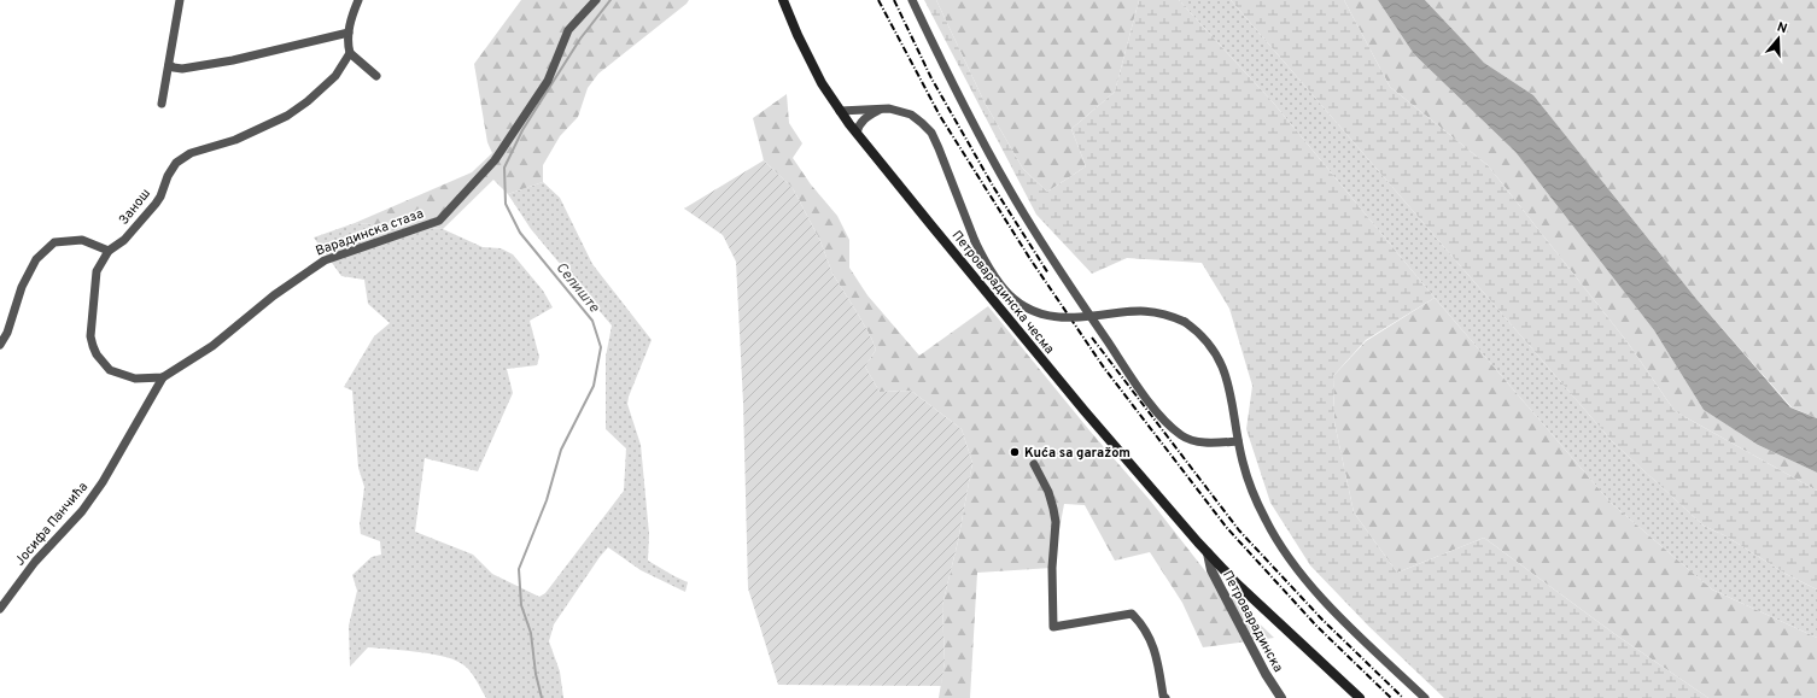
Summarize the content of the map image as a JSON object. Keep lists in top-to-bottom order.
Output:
{
  "streets": {
    "main road": ["Петроварадинска чесма"],
    "street": [
      "Занош",
      "Варадинска стаза",
      "Јосифа Панчића",
      "Петроварадинска"
    ]
  },
  "crossings": [
    ["Занош", "Варадинска стаза"],
    ["Занош", "Јосифа Панчића"],
    ["Варадинска стаза", "Јосифа Панчића"],
    ["Петроварадинска чесма", "Петроварадинска"]
  ],
  "water": ["Селиште"],
  "places": ["Kuća sa garažom"],
  "north": "top"
}
